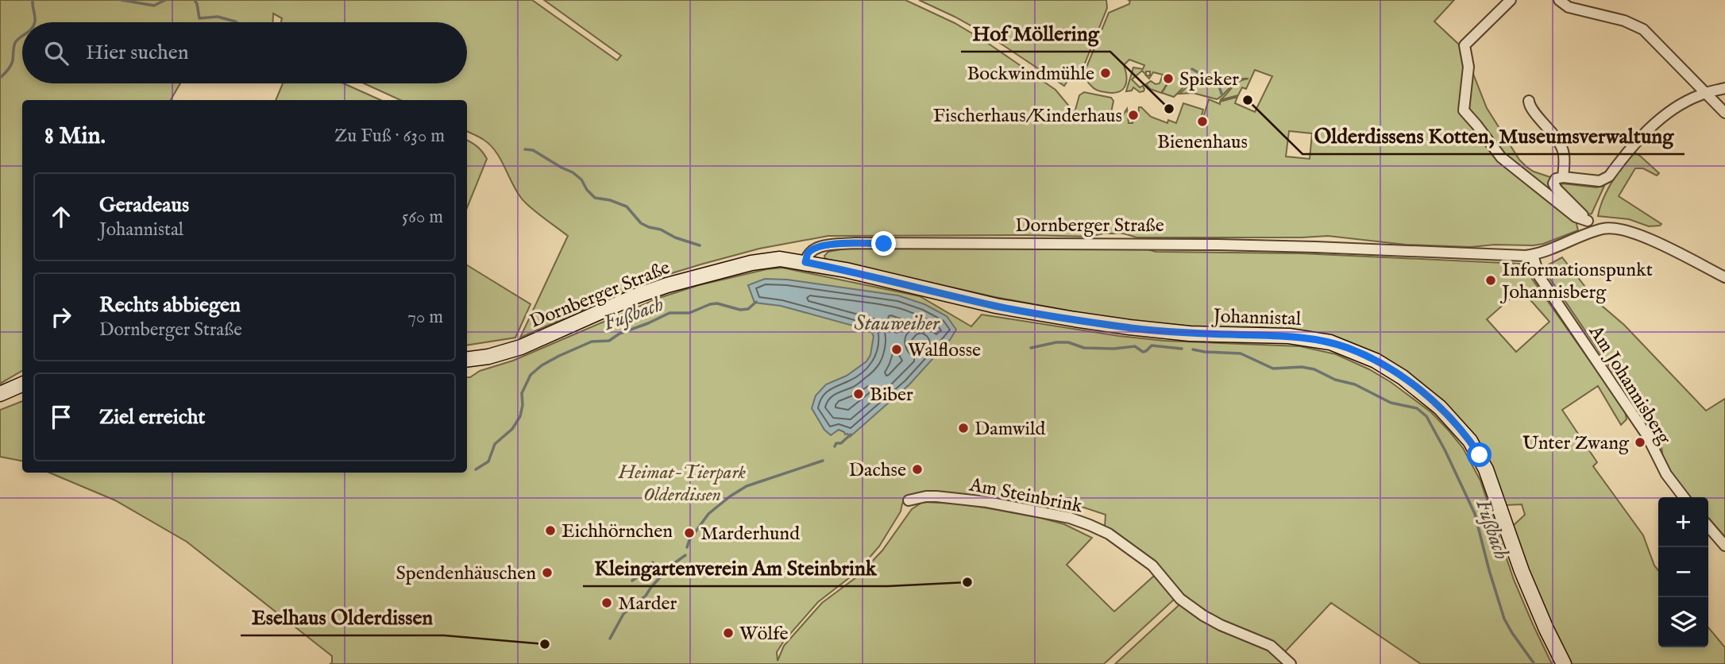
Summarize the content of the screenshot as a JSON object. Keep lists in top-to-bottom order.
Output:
{
  "streets": {
    "main road": ["Dornberger Straße", "Johannistal"],
    "street": ["Am Johannisberg", "Am Steinbrink"]
  },
  "crossings": [
    ["Dornberger Straße", "Johannistal"],
    ["Dornberger Straße", "Am Johannisberg"]
  ],
  "water": ["Fußbach", "Stauweiher"],
  "parks": ["Heimat-Tierpark Olderdissen"],
  "places": [
    "Bockwindmühle",
    "Spieker",
    "Olderdissens Kotten, Museumsverwaltung",
    "Hof Möllering",
    "Fischerhaus/Kinderhaus",
    "Bienenhaus",
    "Informationspunkt Johannisberg",
    "Walflosse",
    "Biber",
    "Damwild",
    "Unter Zwang",
    "Dachse",
    "Eichhörnchen",
    "Marderhund",
    "Spendenhäuschen",
    "Kleingartenverein Am Steinbrink",
    "Marder",
    "Wölfe",
    "Eselhaus Olderdissen"
  ],
  "page": {
    "search": "Hier suchen",
    "heading": ["8 Min.", "Zu Fuß · 630 m"],
    "list": [
      ["Geradeaus", "Johannistal", "560 m"],
      ["Rechts abbiegen", "Dornberger Straße", "70 m"],
      "Ziel erreicht"
    ],
    "map_buttons": ["+", "−"]
  }
}
